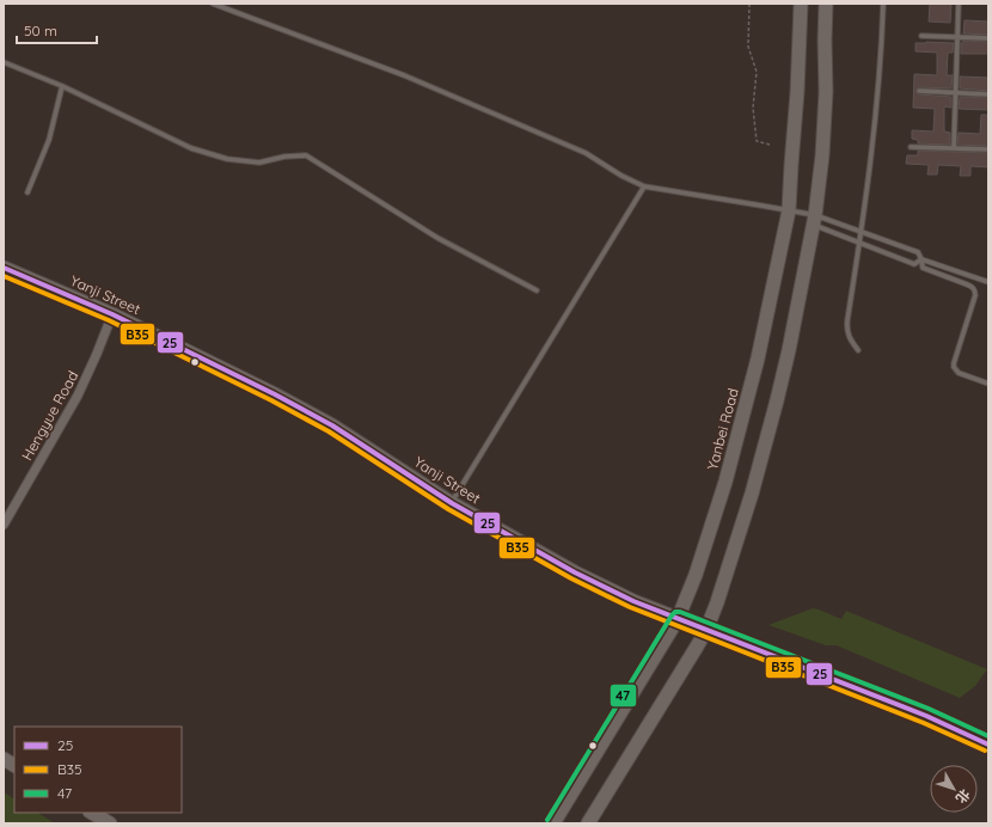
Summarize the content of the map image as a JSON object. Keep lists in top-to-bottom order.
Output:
{
  "streets": {
    "main road": ["Yanji Street", "Yanbei Road"],
    "street": ["Hengyue Road"]
  },
  "crossings": [
    ["Yanji Street", "Hengyue Road"],
    ["Yanji Street", "Yanbei Road"]
  ],
  "lines": ["transit line 25", "transit line B35", "transit line 47"],
  "legend": ["25", "B35", "47"],
  "scale_bar": "50 m",
  "north": "bottom right"
}
